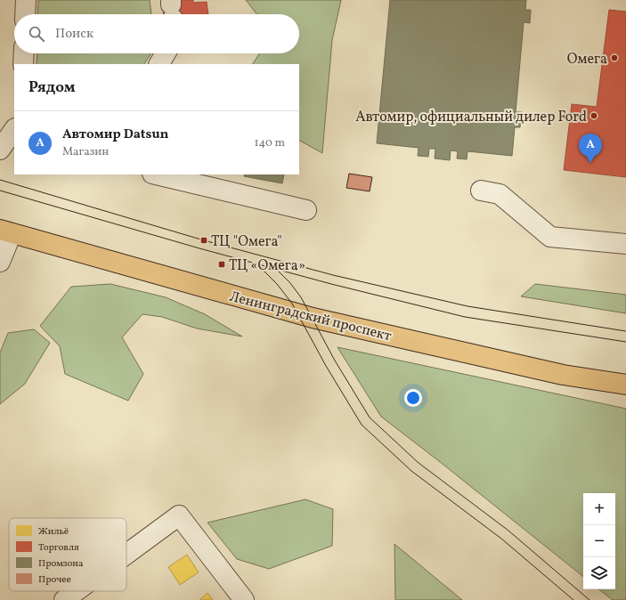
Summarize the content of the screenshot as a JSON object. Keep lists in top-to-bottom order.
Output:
{
  "streets": {
    "main road": ["Ленинградский проспект"]
  },
  "places": {
    "other": ["Омега", "Автомир, официальный дилер Ford"],
    "transit": ["ТЦ \"Омега\"", "ТЦ «Омега»"]
  },
  "legend": [
    "Жильё",
    "Торговля",
    "Промзона",
    "Прочее"
  ],
  "page": {
    "search": "Поиск",
    "heading": "Рядом",
    "list": [
      {
        "mark": "A",
        "name": "Автомир Datsun",
        "note": "Магазин",
        "value": "140 m"
      }
    ],
    "pins": "A",
    "map_buttons": ["+", "−"]
  }
}
